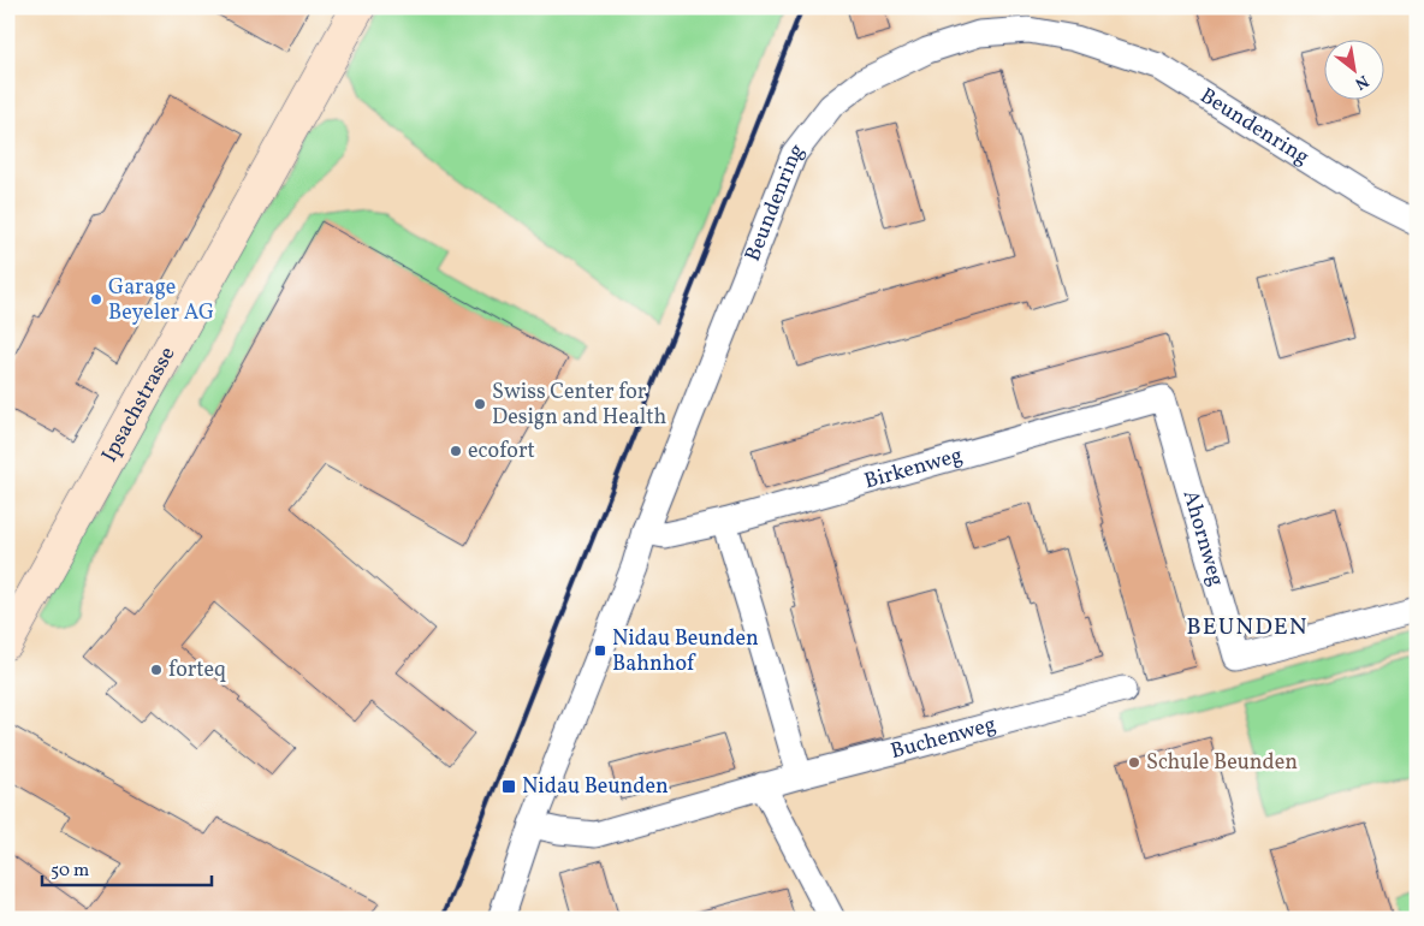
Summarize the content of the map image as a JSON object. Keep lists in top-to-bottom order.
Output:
{
  "streets": {
    "main road": ["Ipsachstrasse"],
    "street": [
      "Beundenring",
      "Birkenweg",
      "Ahornweg",
      "Buchenweg"
    ]
  },
  "crossings": [
    ["Beundenring", "Birkenweg"],
    ["Beundenring", "Buchenweg"],
    ["Birkenweg", "Ahornweg"]
  ],
  "districts": ["BEUNDEN"],
  "places": {
    "other": [
      "Garage Beyeler AG",
      "Swiss Center for Design and Health",
      "ecofort",
      "forteq",
      "Schule Beunden"
    ],
    "transit": ["Nidau Beunden Bahnhof", "Nidau Beunden"]
  },
  "scale_bar": "50 m",
  "north": "bottom right"
}
